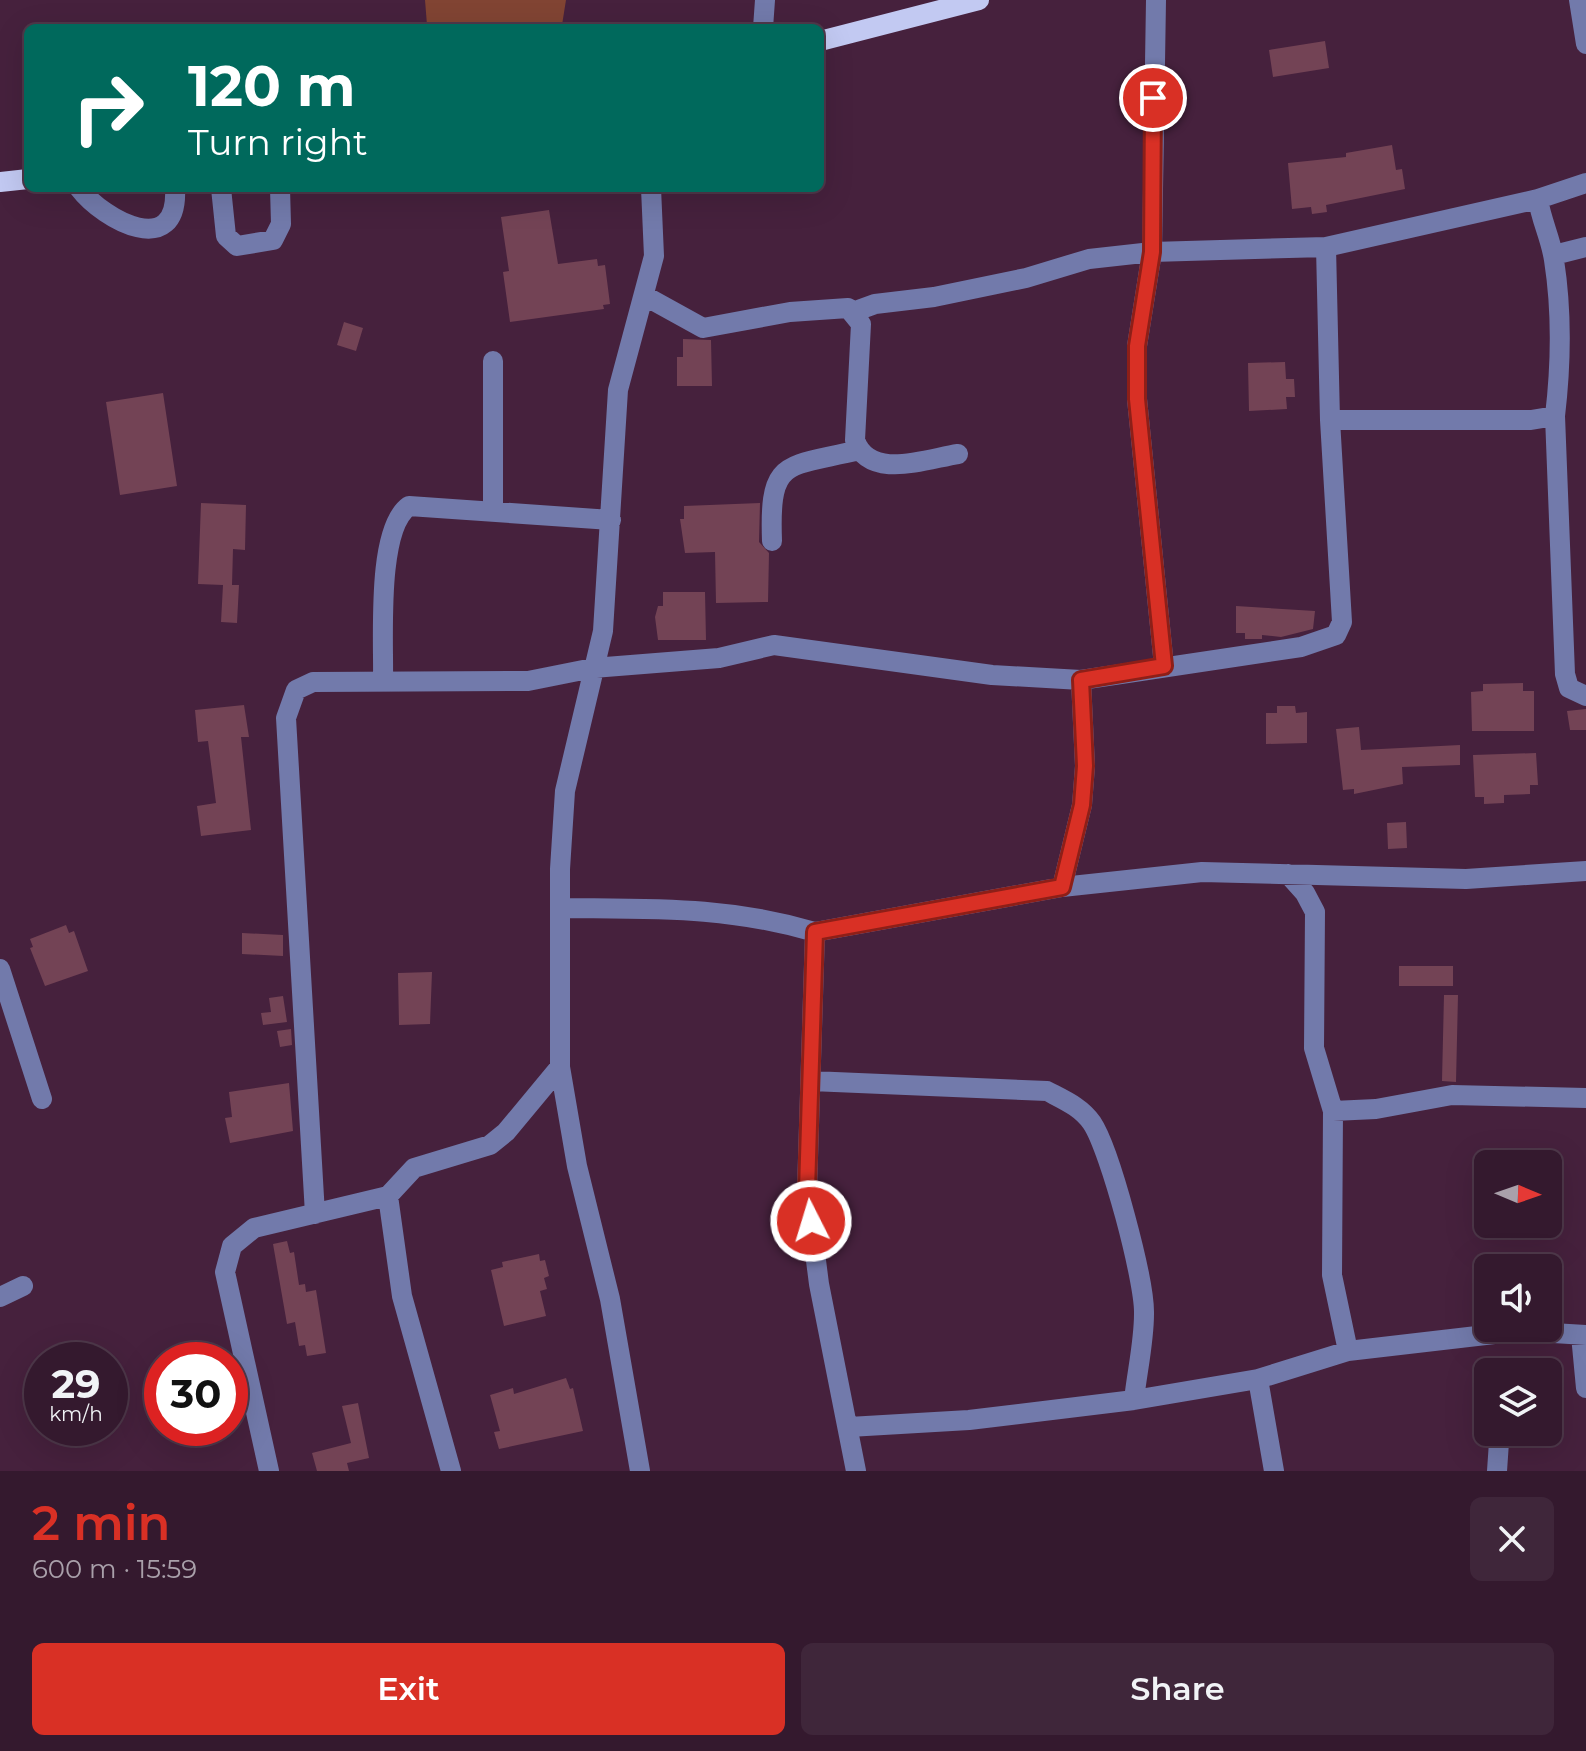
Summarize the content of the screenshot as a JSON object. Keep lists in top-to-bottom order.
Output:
{
  "north": "right",
  "page": {
    "turn": ["120 m", "Turn right"],
    "speed": "29 km/h",
    "limit": "30",
    "heading": ["2 min", "600 m · 15:59"],
    "buttons": ["Exit", "Share"]
  }
}
